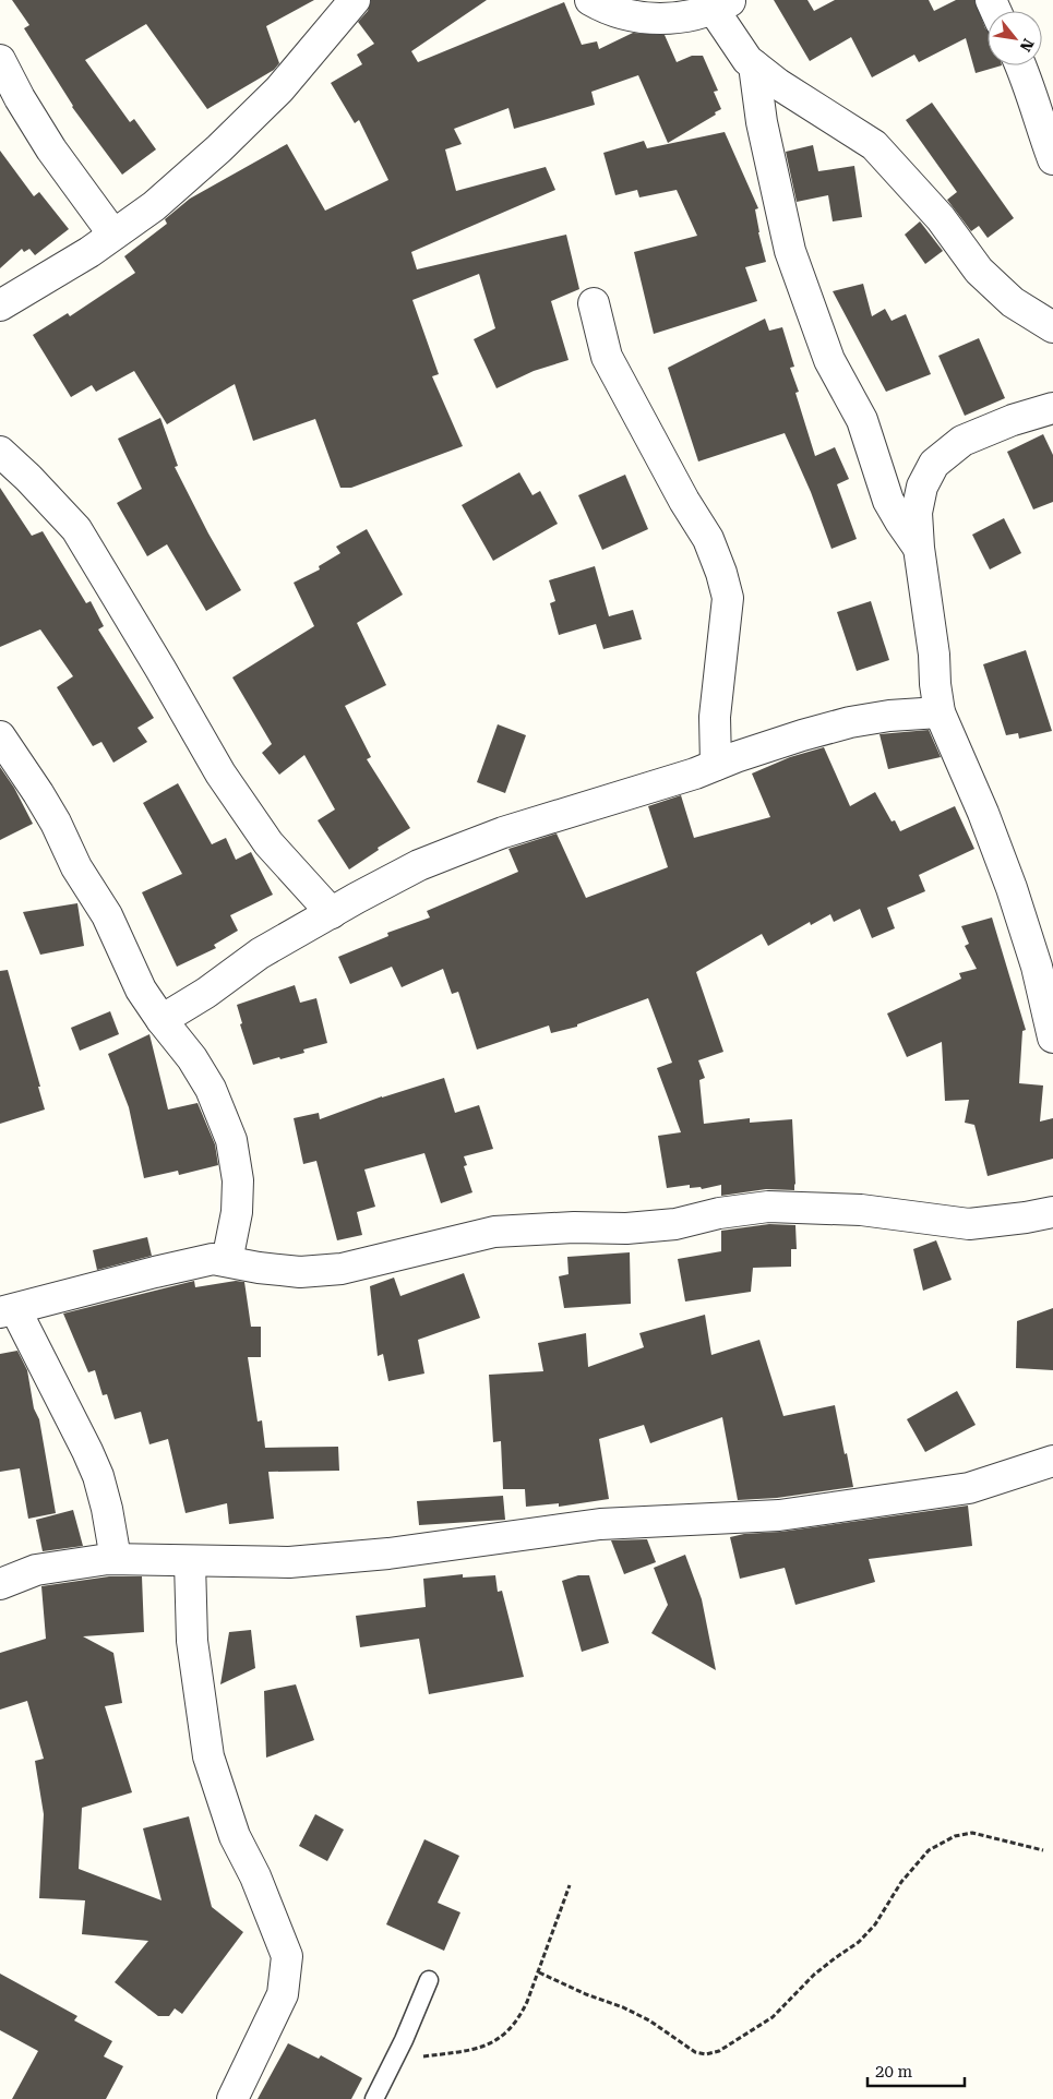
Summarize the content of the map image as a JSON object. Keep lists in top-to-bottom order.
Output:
{
  "scale_bar": "20 m",
  "north": "bottom right"
}
